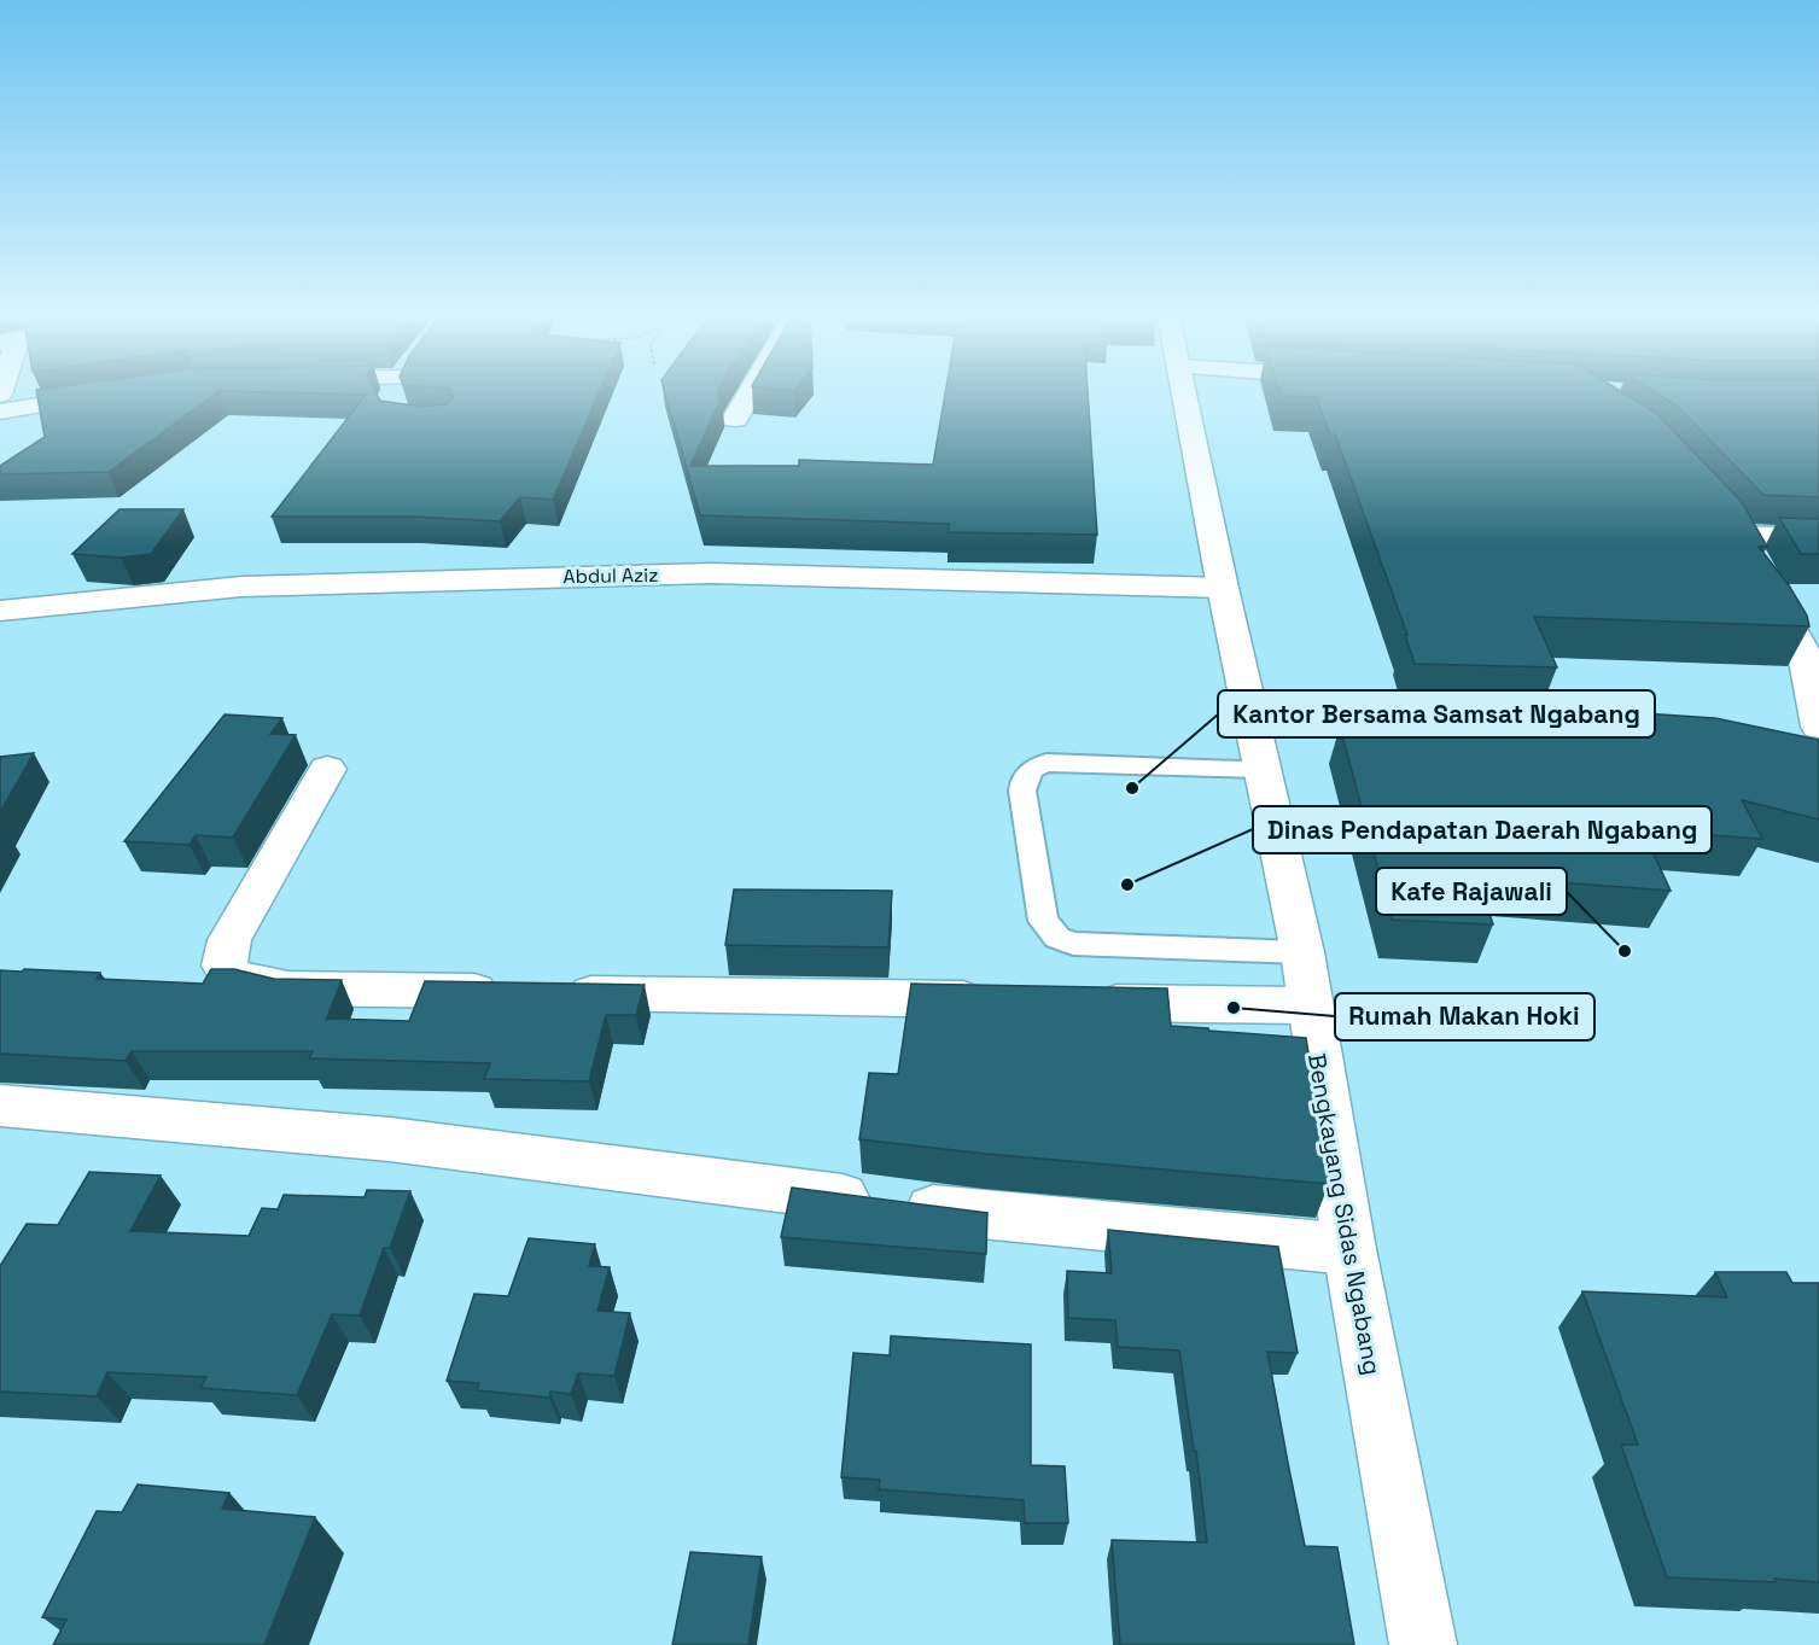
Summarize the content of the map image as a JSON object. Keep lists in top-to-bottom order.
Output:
{
  "streets": {
    "main road": ["Abdul Aziz", "Bengkayang Sidas Ngabang"]
  },
  "crossings": [
    ["Abdul Aziz", "Bengkayang Sidas Ngabang"]
  ],
  "places": [
    "Kantor Bersama Samsat Ngabang",
    "Dinas Pendapatan Daerah Ngabang",
    "Kafe Rajawali",
    "Rumah Makan Hoki"
  ]
}
